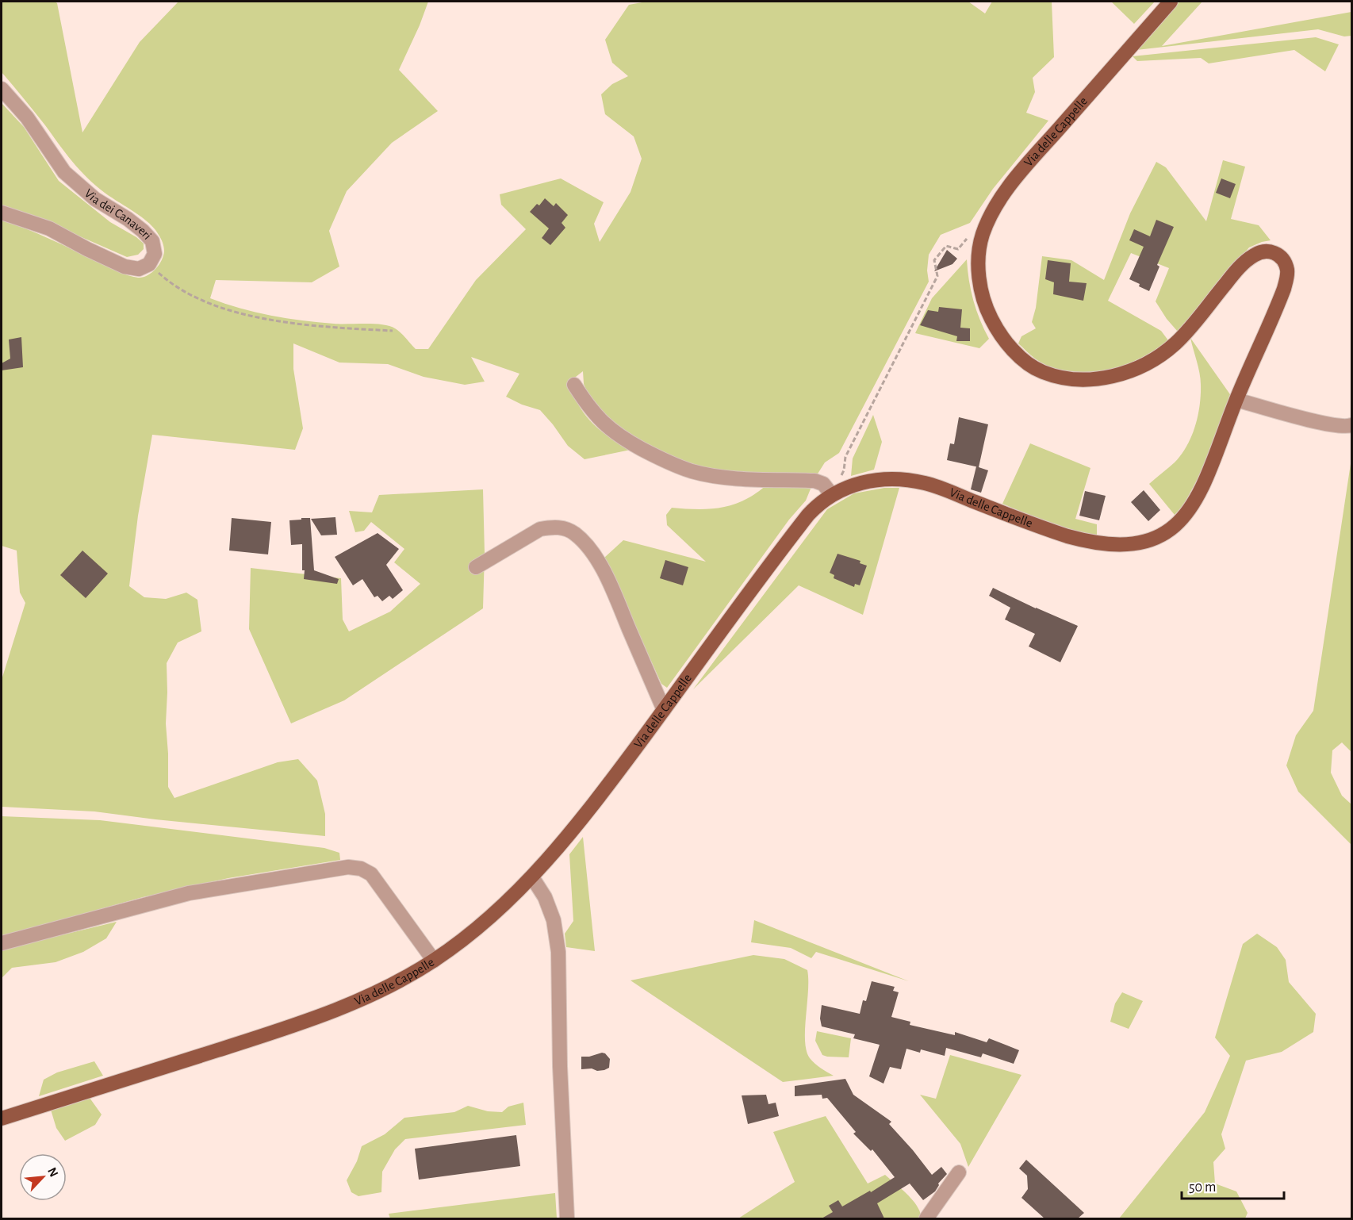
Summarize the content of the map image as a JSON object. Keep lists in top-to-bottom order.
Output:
{
  "streets": {
    "main road": ["Via delle Cappelle"],
    "street": ["Via dei Canaveri"]
  },
  "scale_bar": "50 m",
  "north": "top right"
}
